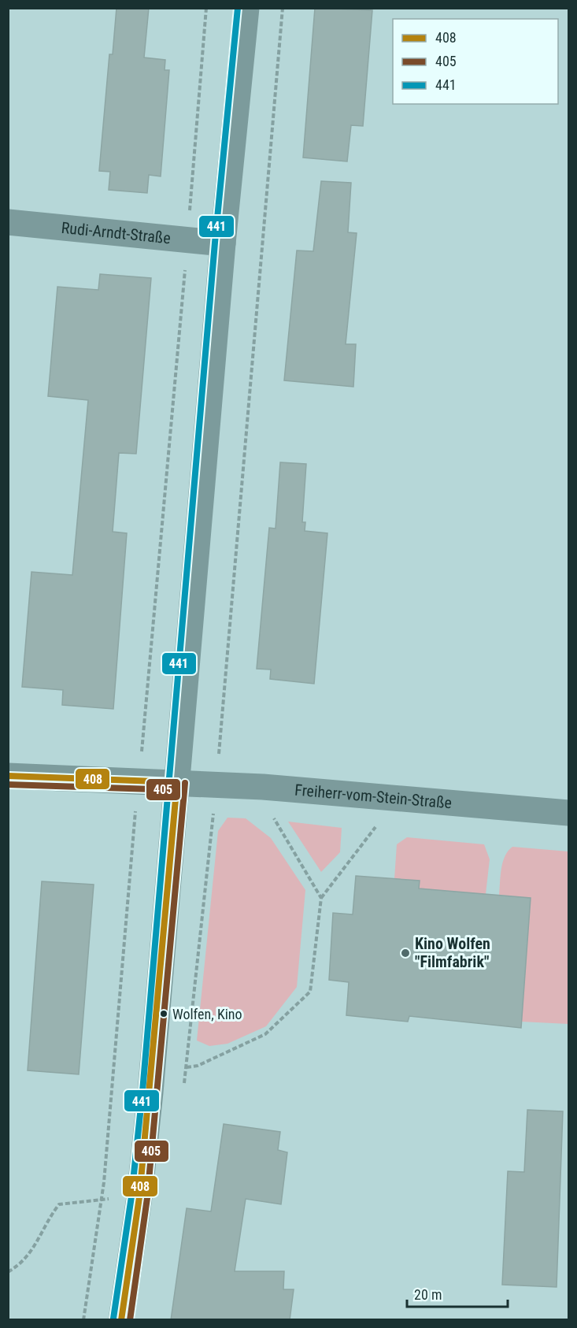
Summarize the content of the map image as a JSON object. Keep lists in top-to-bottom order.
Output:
{
  "streets": {
    "street": ["Rudi-Arndt-Straße", "Freiherr-vom-Stein-Straße"]
  },
  "places": ["Kino Wolfen \"Filmfabrik\"", "Wolfen, Kino"],
  "lines": ["transit line 441", "transit line 408", "transit line 405"],
  "legend": ["408", "405", "441"],
  "scale_bar": "20 m"
}
